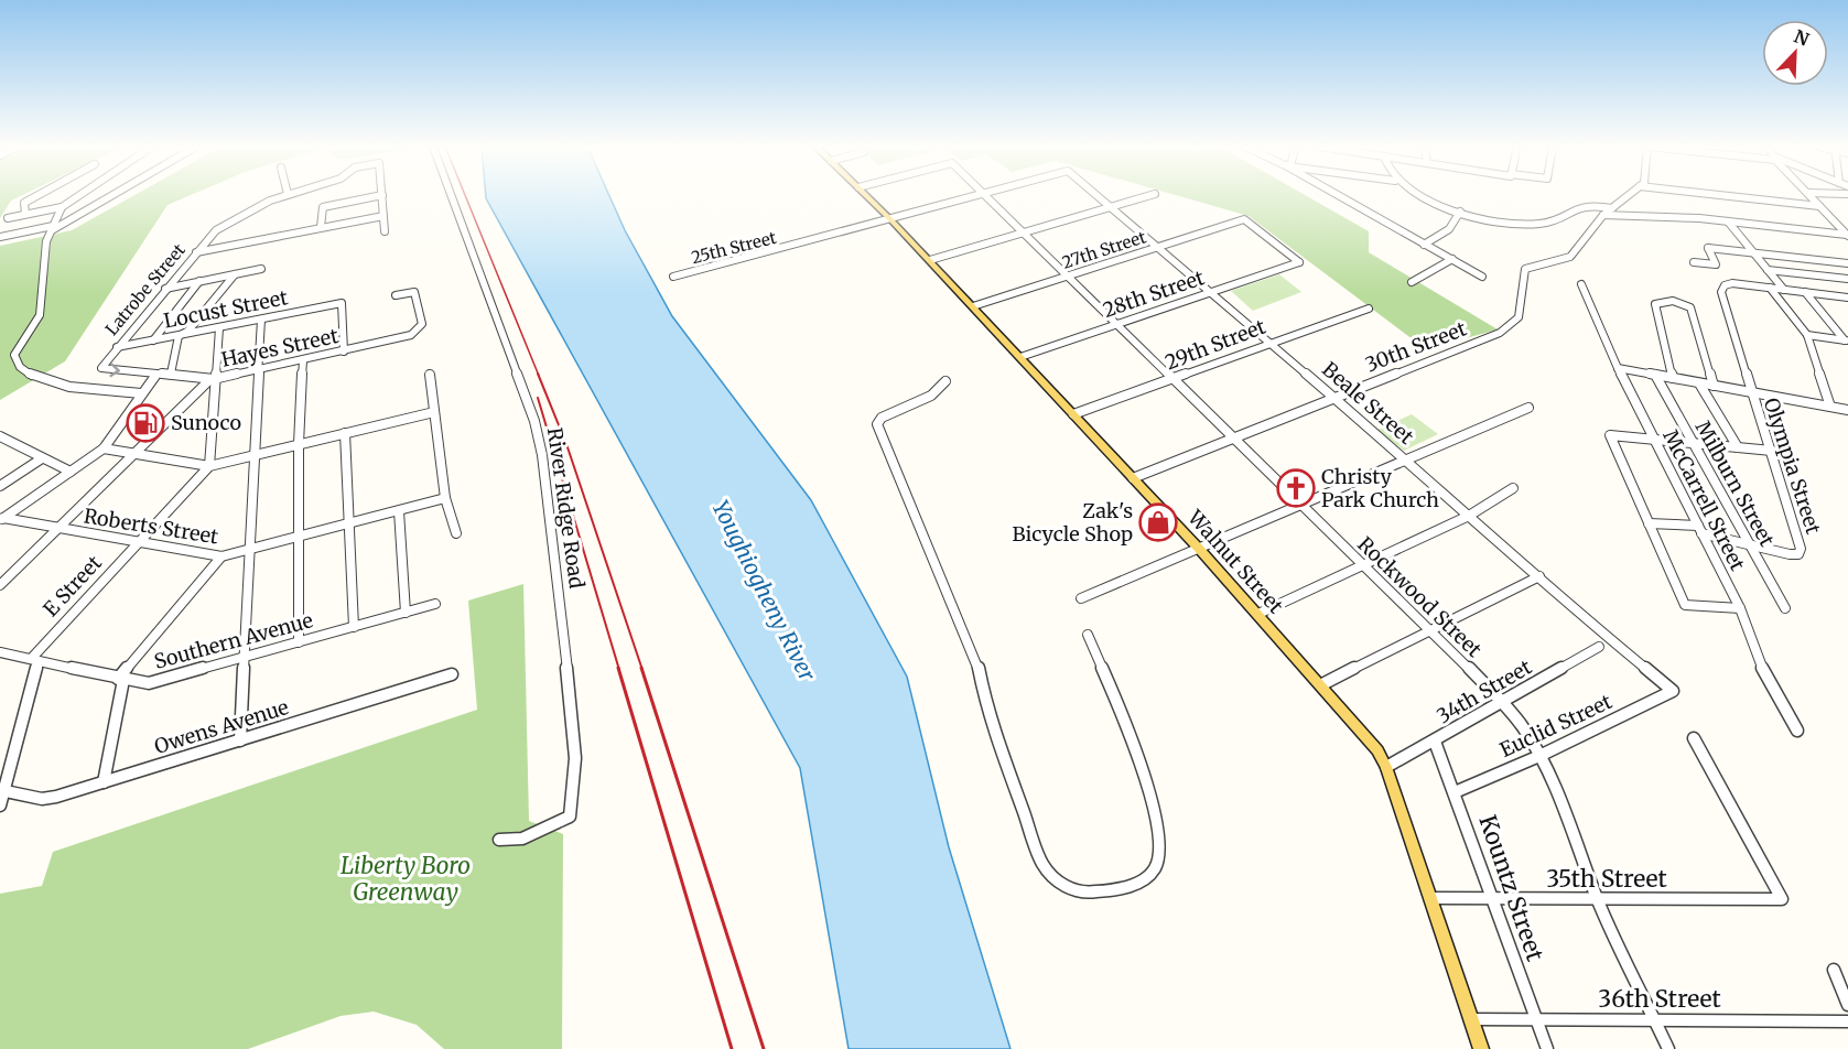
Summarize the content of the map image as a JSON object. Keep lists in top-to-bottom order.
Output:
{
  "streets": {
    "main road": ["Walnut Street"],
    "street": [
      "25th Street",
      "27th Street",
      "Latrobe Street",
      "28th Street",
      "Locust Street",
      "29th Street",
      "30th Street",
      "Hayes Street",
      "Beale Street",
      "Olympia Street",
      "Milburn Street",
      "McCarrell Street",
      "River Ridge Road",
      "Roberts Street",
      "E Street",
      "Rockwood Street",
      "Southern Avenue",
      "34th Street",
      "Euclid Street",
      "Owens Avenue",
      "35th Street",
      "Kountz Street",
      "36th Street"
    ]
  },
  "crossings": [
    ["25th Street", "Walnut Street"],
    ["27th Street", "28th Street"],
    ["27th Street", "Beale Street"],
    ["27th Street", "Walnut Street"],
    ["27th Street", "Rockwood Street"],
    ["Latrobe Street", "Locust Street"],
    ["Latrobe Street", "Hayes Street"],
    ["28th Street", "Beale Street"],
    ["28th Street", "Walnut Street"],
    ["28th Street", "Rockwood Street"],
    ["Locust Street", "Hayes Street"],
    ["29th Street", "Beale Street"],
    ["29th Street", "Walnut Street"],
    ["29th Street", "Rockwood Street"],
    ["30th Street", "Beale Street"],
    ["30th Street", "Walnut Street"],
    ["30th Street", "Rockwood Street"],
    ["Beale Street", "Euclid Street"],
    ["Olympia Street", "Milburn Street"],
    ["Olympia Street", "McCarrell Street"],
    ["Roberts Street", "E Street"],
    ["Walnut Street", "34th Street"],
    ["Walnut Street", "35th Street"],
    ["Walnut Street", "36th Street"],
    ["E Street", "Southern Avenue"],
    ["E Street", "Owens Avenue"],
    ["Rockwood Street", "34th Street"],
    ["Rockwood Street", "Euclid Street"],
    ["Rockwood Street", "35th Street"],
    ["Rockwood Street", "36th Street"],
    ["34th Street", "Kountz Street"],
    ["Euclid Street", "Kountz Street"],
    ["35th Street", "Kountz Street"],
    ["Kountz Street", "36th Street"]
  ],
  "water": ["Youghiogheny River"],
  "parks": ["Liberty Boro Greenway"],
  "places": {
    "fuel station": ["Sunoco"],
    "church": ["Christy Park Church"],
    "shop": ["Zak's Bicycle Shop"]
  },
  "north": "top right"
}
